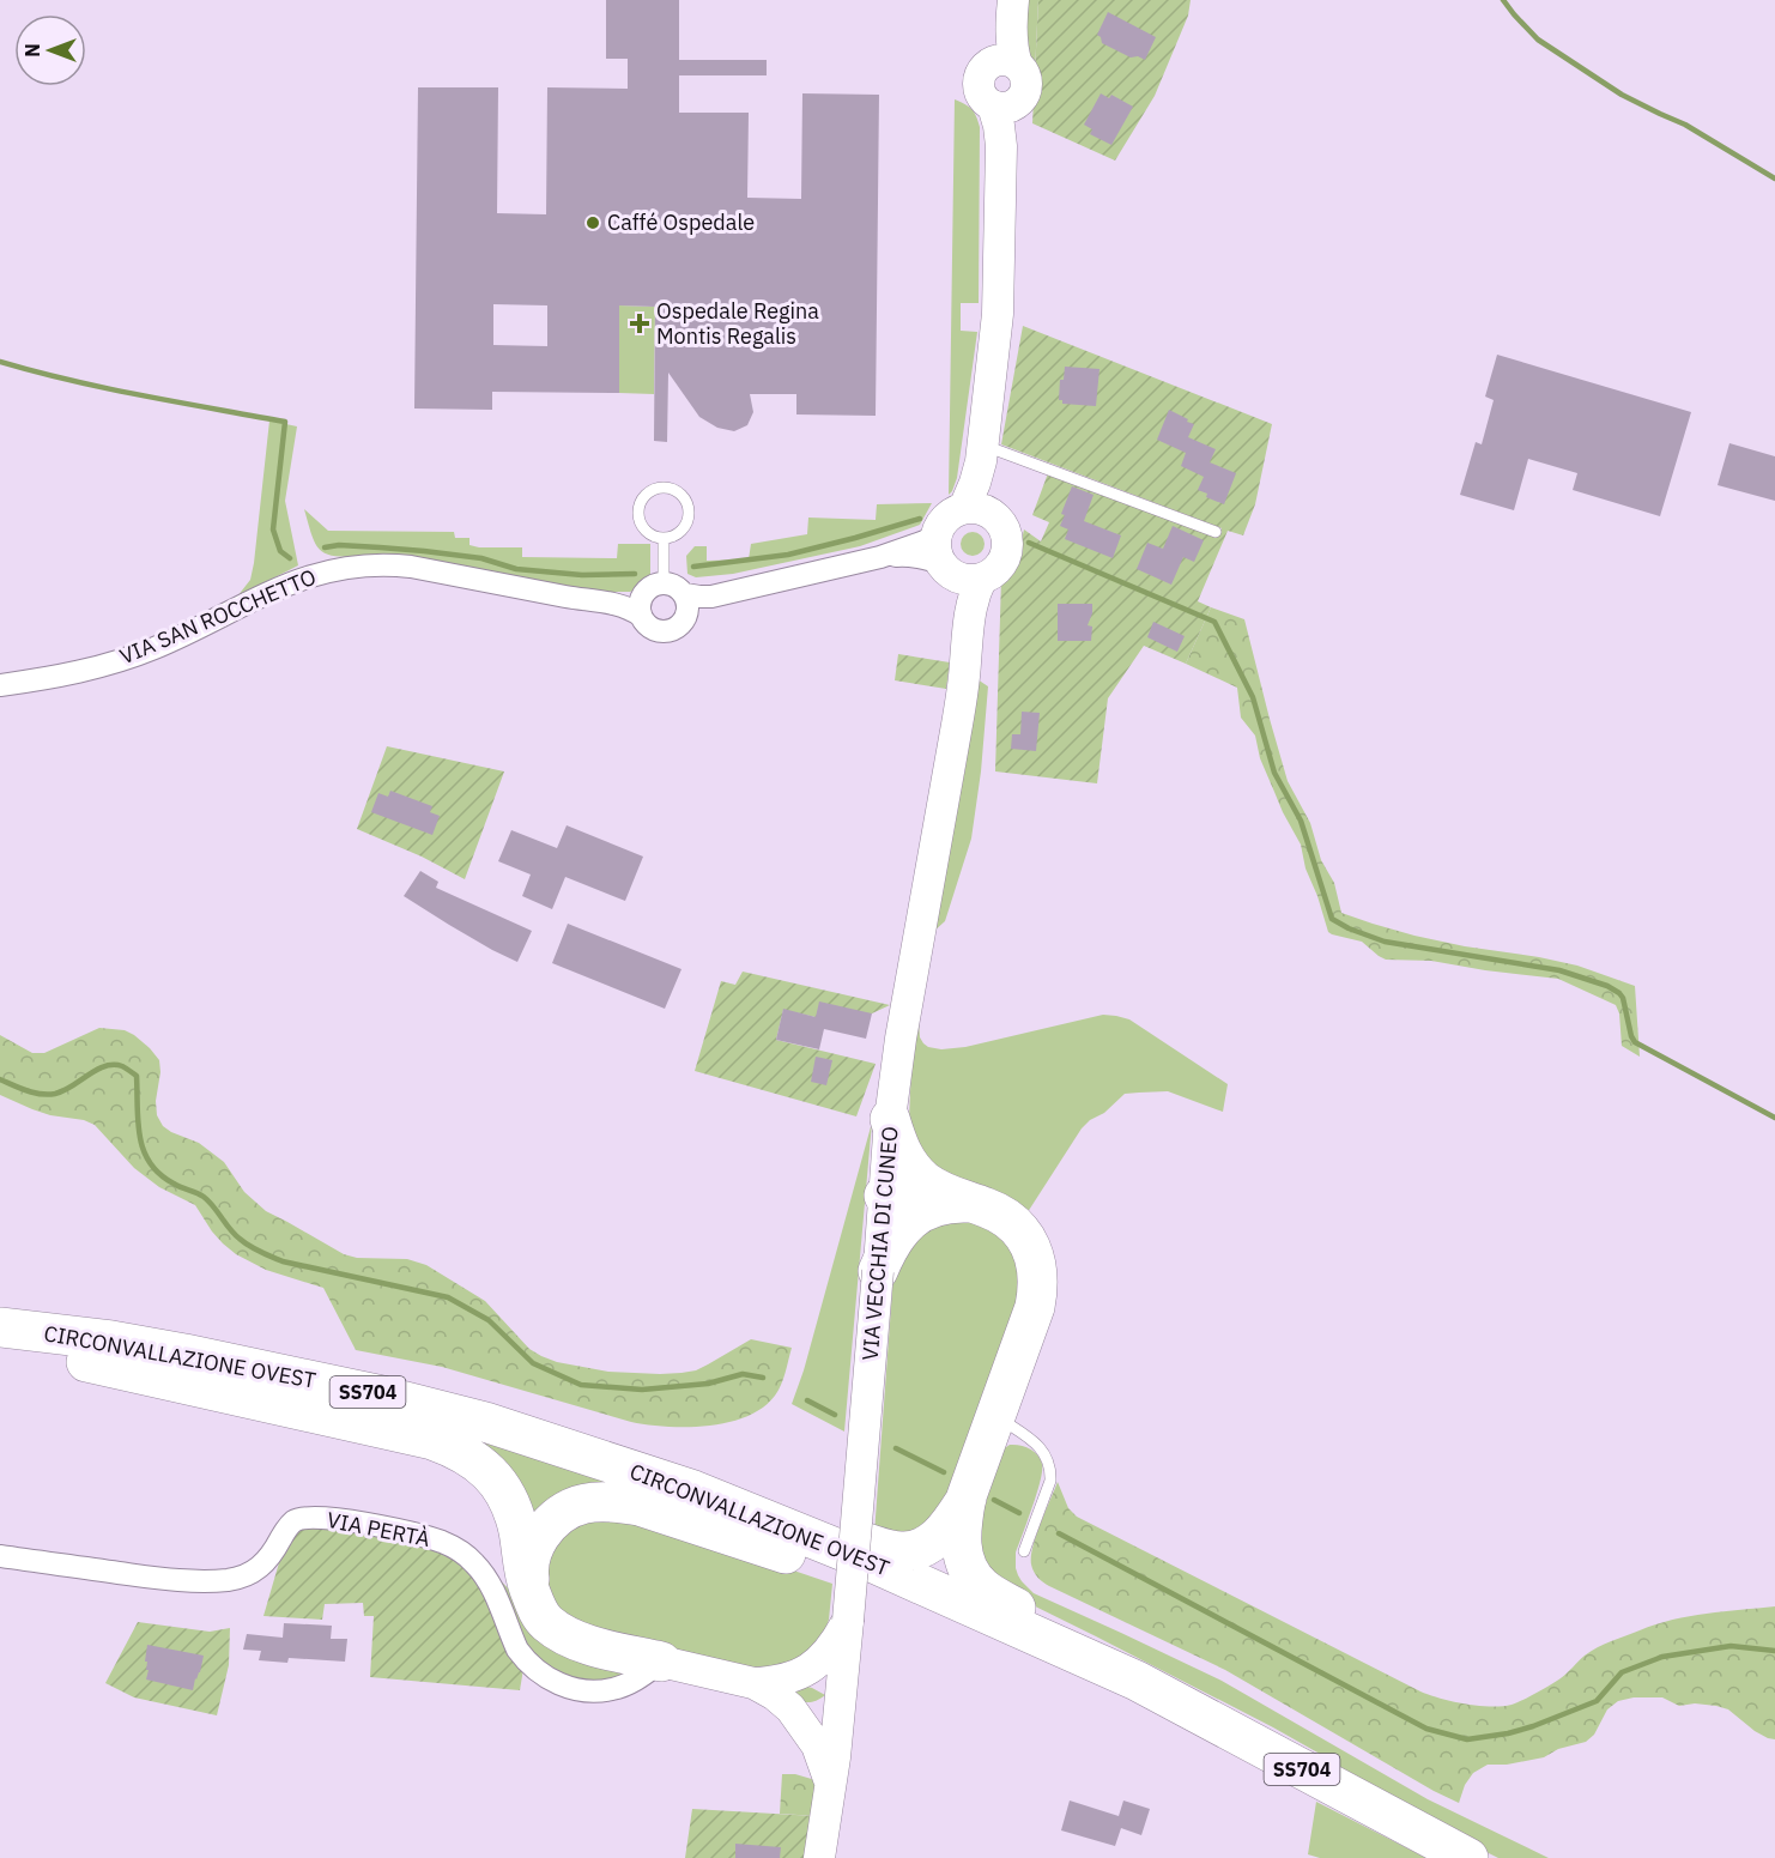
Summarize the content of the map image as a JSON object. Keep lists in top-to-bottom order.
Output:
{
  "streets": {
    "highway": ["CIRCONVALLAZIONE OVEST", "SS704"],
    "street": ["VIA SAN ROCCHETTO", "VIA VECCHIA DI CUNEO", "VIA PERTÀ"]
  },
  "places": {
    "other": ["Caffé Ospedale"],
    "health": ["Ospedale Regina Montis Regalis"]
  },
  "north": "left"
}
